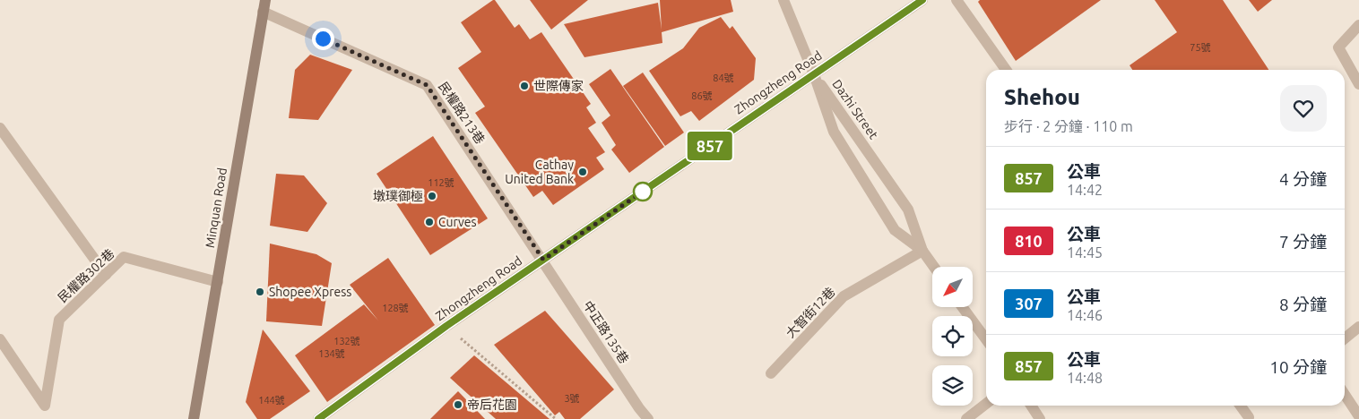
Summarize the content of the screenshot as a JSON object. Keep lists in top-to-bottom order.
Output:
{
  "streets": {
    "main road": ["Minquan Road"],
    "street": [
      "Zhongzheng Road",
      "Dazhi Street",
      "民權路213巷",
      "民權路302巷",
      "大智街12巷",
      "中正路135巷"
    ]
  },
  "crossings": [
    ["Zhongzheng Road", "Dazhi Street"],
    ["Zhongzheng Road", "民權路213巷"],
    ["Zhongzheng Road", "中正路135巷"],
    ["Dazhi Street", "大智街12巷"],
    ["民權路213巷", "Minquan Road"],
    ["民權路213巷", "中正路135巷"],
    ["Minquan Road", "民權路302巷"]
  ],
  "places": [
    "世際傳家",
    "Cathay United Bank",
    "墩璞御極",
    "Curves",
    "Shopee Xpress",
    "帝后花園"
  ],
  "lines": ["bus line 857"],
  "house_numbers": [
    "75號",
    "84號",
    "86號",
    "112號",
    "128號",
    "132號",
    "134號",
    "3號",
    "144號"
  ],
  "north": "bottom left",
  "page": {
    "on_map": "857",
    "heading": ["Shehou", "步行 · 2 分鐘 · 110 m"],
    "list": [
      {
        "mark": "857",
        "name": "公車",
        "note": "14:42",
        "value": "4 分鐘"
      },
      {
        "mark": "810",
        "name": "公車",
        "note": "14:45",
        "value": "7 分鐘"
      },
      {
        "mark": "307",
        "name": "公車",
        "note": "14:46",
        "value": "8 分鐘"
      },
      {
        "mark": "857",
        "name": "公車",
        "note": "14:48",
        "value": "10 分鐘"
      }
    ]
  }
}
